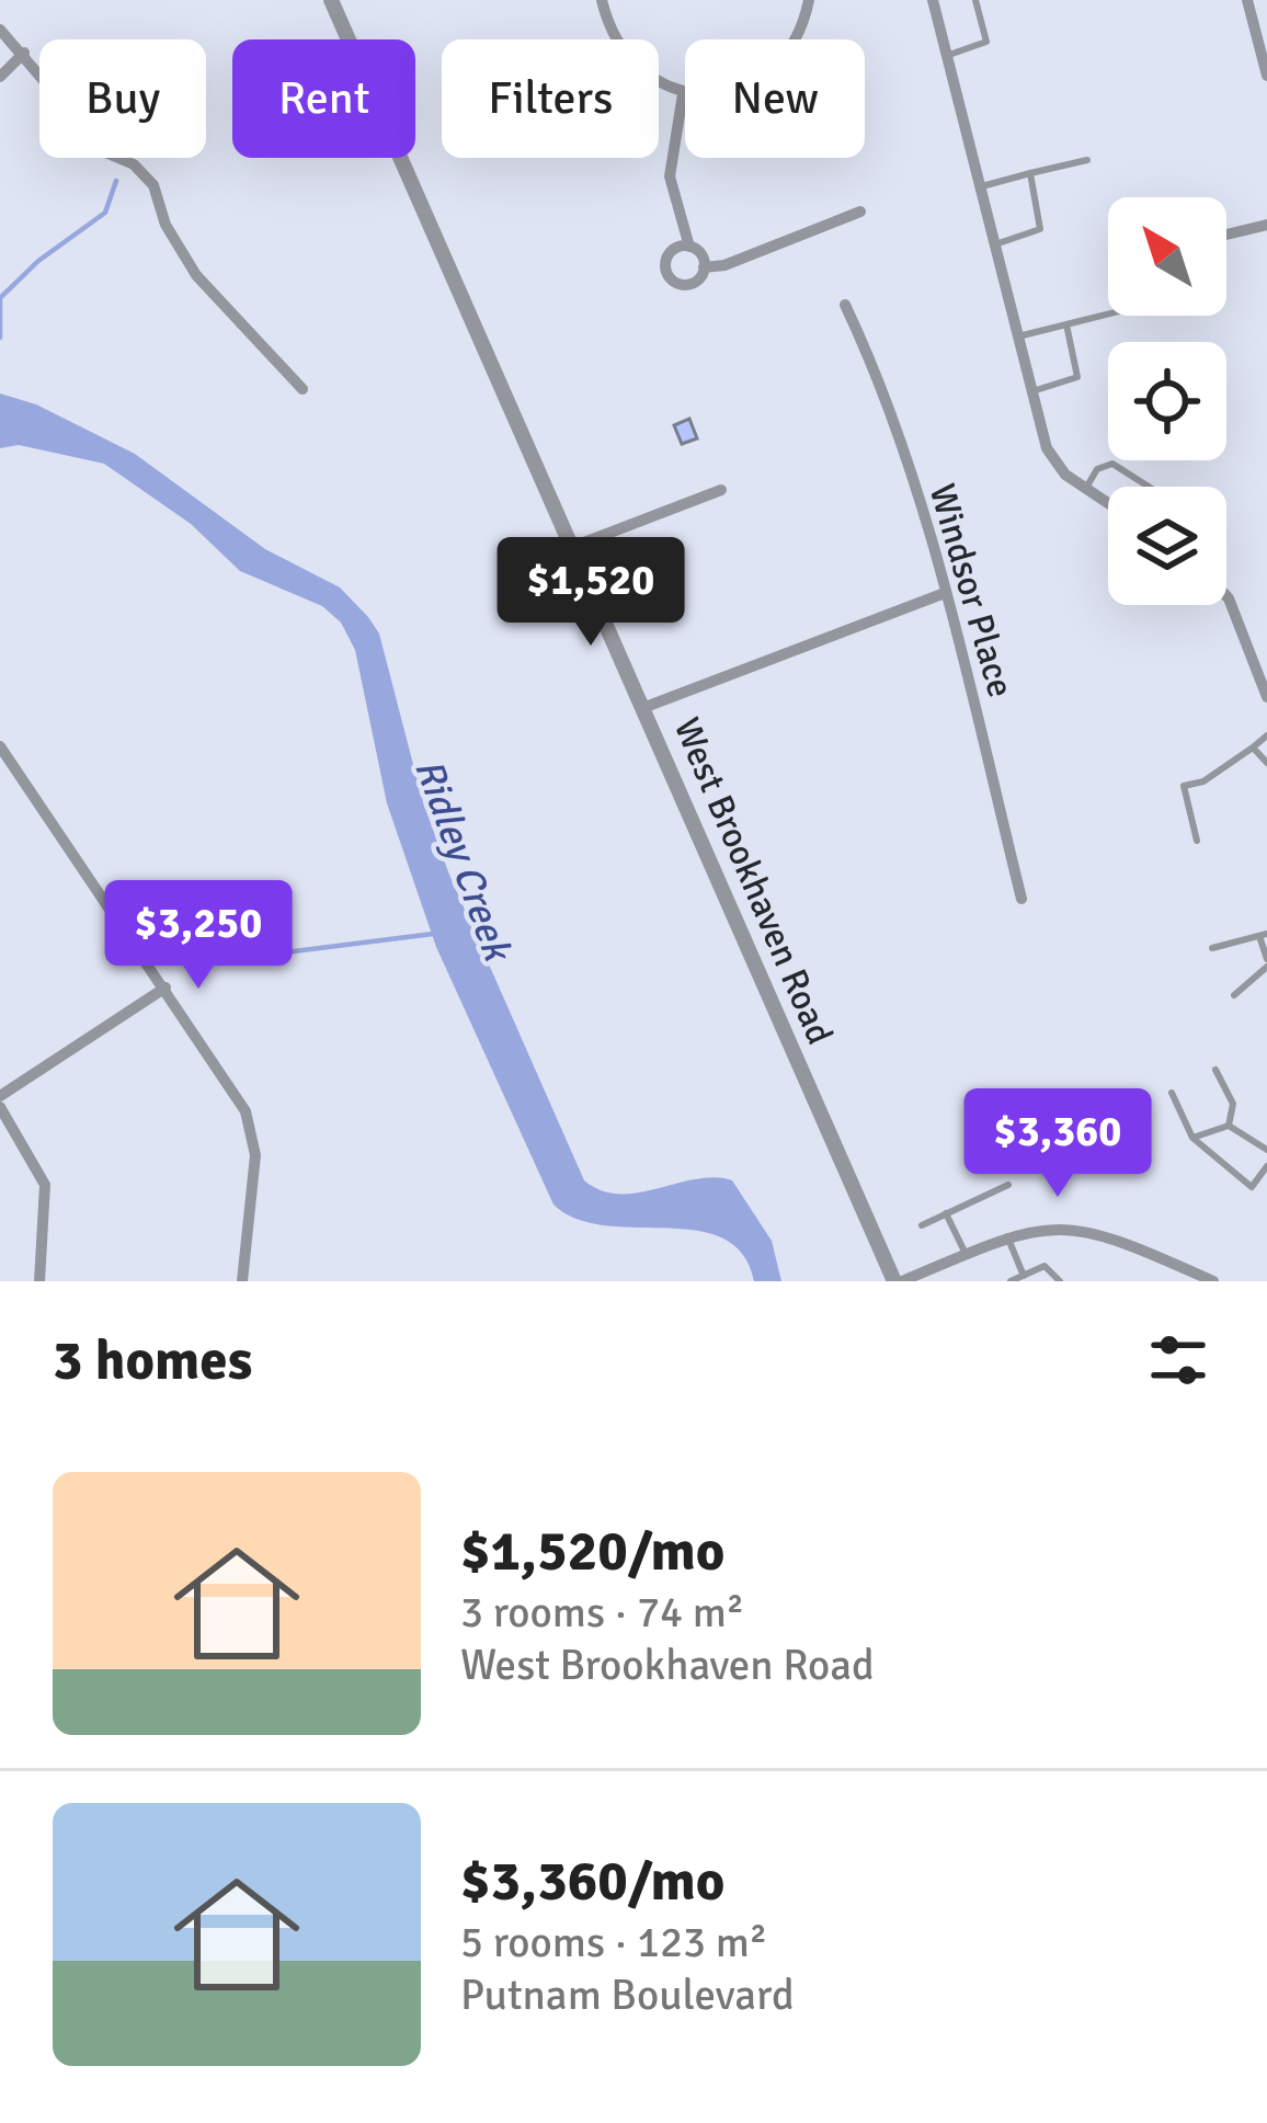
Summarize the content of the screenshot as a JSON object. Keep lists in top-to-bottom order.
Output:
{
  "streets": {
    "street": ["Windsor Place", "West Brookhaven Road"]
  },
  "water": ["Ridley Creek"],
  "north": "top left",
  "page": {
    "chip": [
      "Buy",
      "Rent",
      "Filters",
      "New"
    ],
    "price": ["$1,520", "$3,250", "$3,360"],
    "heading": "3 homes",
    "list": [
      {
        "name": "$1,520/mo",
        "note": "3 rooms · 74 m² · West Brookhaven Road"
      },
      {
        "name": "$3,360/mo",
        "note": "5 rooms · 123 m² · Putnam Boulevard"
      }
    ]
  }
}
